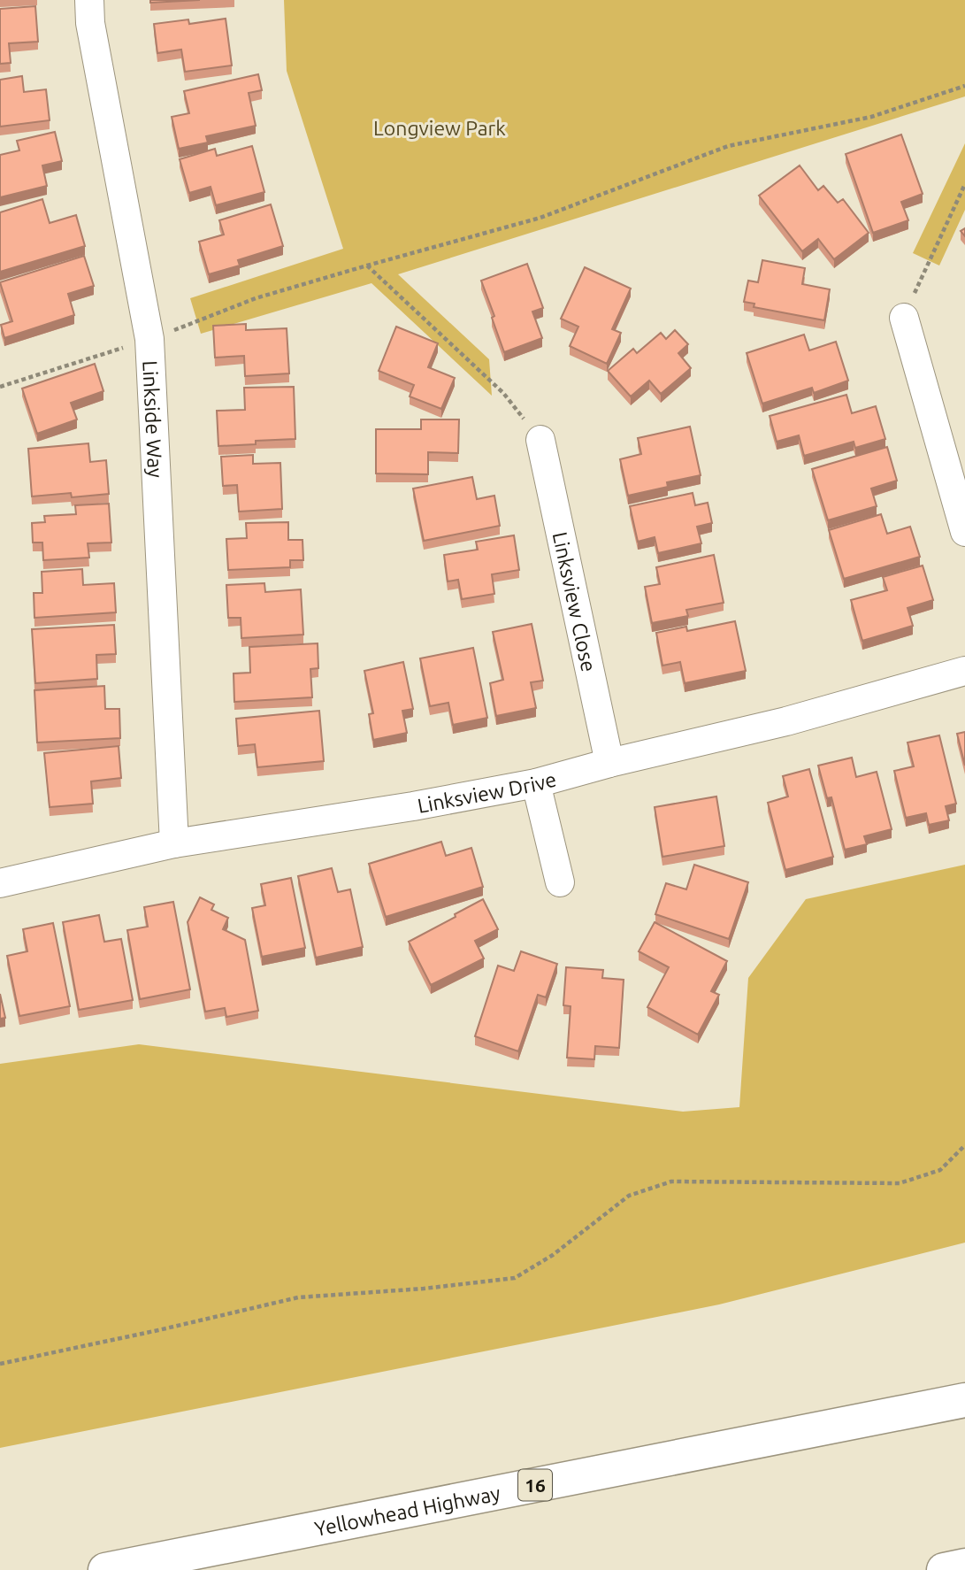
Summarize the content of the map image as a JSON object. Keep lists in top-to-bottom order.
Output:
{
  "streets": {
    "highway": ["16", "Yellowhead Highway"],
    "street": ["Linkside Way", "Linksview Close", "Linksview Drive"]
  },
  "crossings": [
    ["Linkside Way", "Linksview Drive"],
    ["Linksview Close", "Linksview Drive"]
  ],
  "parks": ["Longview Park"]
}
